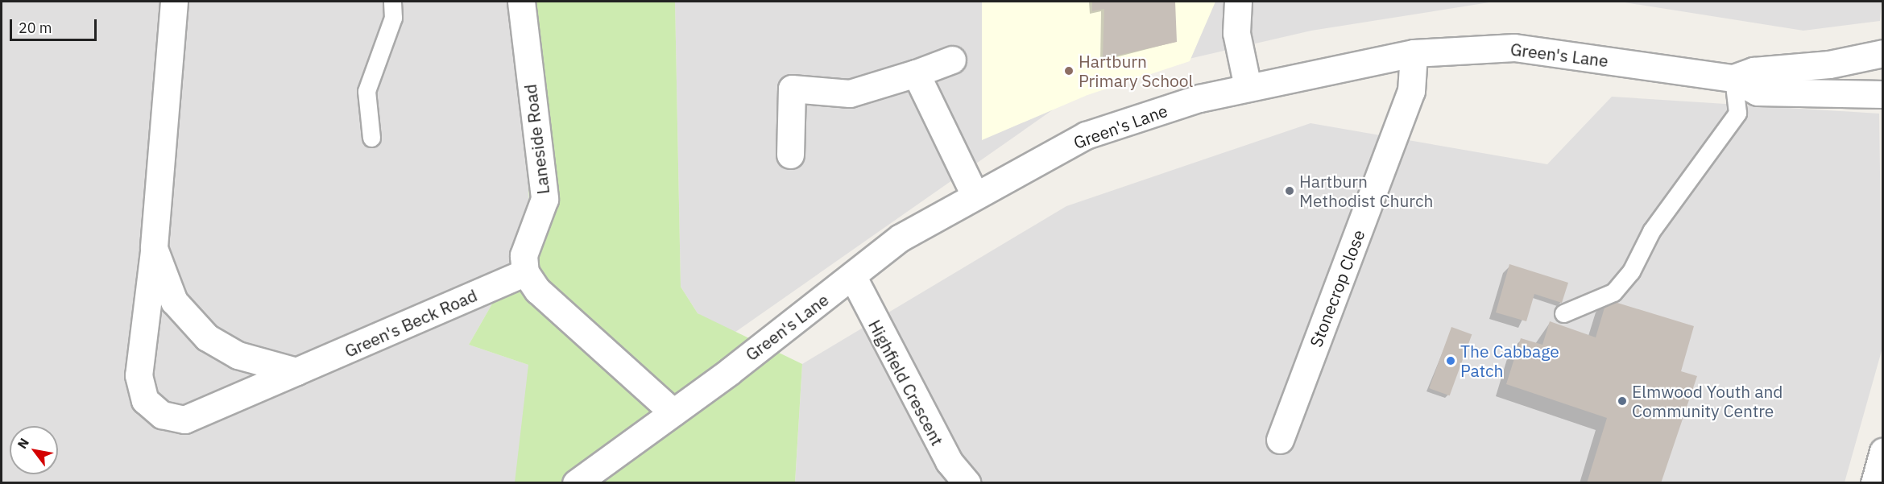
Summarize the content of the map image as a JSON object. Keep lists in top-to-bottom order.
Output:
{
  "streets": {
    "street": [
      "Green's Lane",
      "Laneside Road",
      "Stonecrop Close",
      "Green's Beck Road",
      "Highfield Crescent"
    ]
  },
  "crossings": [
    ["Green's Lane", "Stonecrop Close"],
    ["Green's Lane", "Highfield Crescent"],
    ["Laneside Road", "Green's Beck Road"]
  ],
  "places": [
    "Hartburn Primary School",
    "Hartburn Methodist Church",
    "The Cabbage Patch",
    "Elmwood Youth and Community Centre"
  ],
  "scale_bar": "20 m",
  "north": "top left"
}
